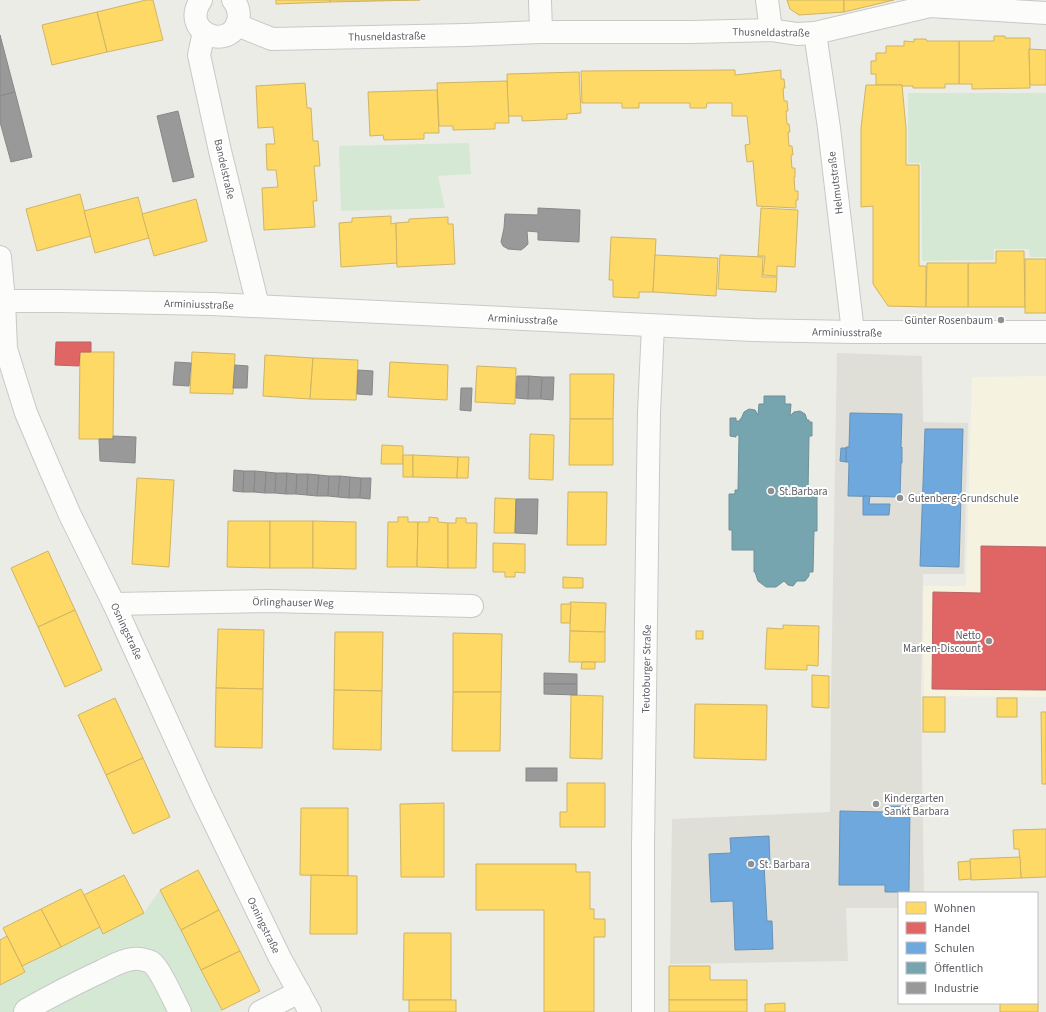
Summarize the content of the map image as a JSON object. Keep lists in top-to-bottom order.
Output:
{
  "streets": {
    "street": [
      "Thusneldastraße",
      "Bandelstraße",
      "Helmutstraße",
      "Arminiusstraße",
      "Örlinghauser Weg",
      "Osningstraße",
      "Teutoburger Straße"
    ]
  },
  "crossings": [
    ["Thusneldastraße", "Helmutstraße"],
    ["Bandelstraße", "Arminiusstraße"],
    ["Helmutstraße", "Arminiusstraße"],
    ["Arminiusstraße", "Osningstraße"],
    ["Arminiusstraße", "Teutoburger Straße"],
    ["Örlinghauser Weg", "Osningstraße"]
  ],
  "places": [
    "Günter Rosenbaum",
    "St.Barbara",
    "Gutenberg-Grundschule",
    "Netto Marken-Discount",
    "Kindergarten Sankt Barbara",
    "St. Barbara"
  ],
  "legend": [
    "Wohnen",
    "Handel",
    "Schulen",
    "Öffentlich",
    "Industrie"
  ]
}
